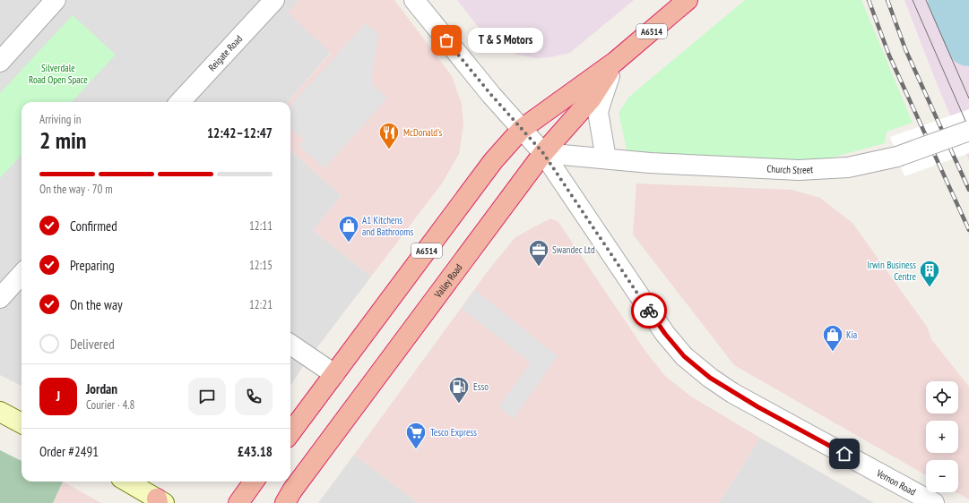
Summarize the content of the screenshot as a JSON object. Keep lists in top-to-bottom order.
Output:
{
  "streets": {
    "highway": ["A6514", "Valley Road"],
    "street": ["Reigate Road", "Church Street", "Vernon Road"]
  },
  "crossings": [
    ["Church Street", "Valley Road"],
    ["Church Street", "Vernon Road"],
    ["Valley Road", "Vernon Road"]
  ],
  "parks": ["Silverdale Road Open Space"],
  "places": {
    "other": ["T & S Motors"],
    "restaurant": ["McDonald's"],
    "shop": ["A1 Kitchens and Bathrooms", "Kia"],
    "office": ["Swandec Ltd"],
    "building": ["Irwin Business Centre"],
    "fuel station": ["Esso"],
    "supermarket": ["Tesco Express"]
  },
  "page": {
    "bubble": "T & S Motors",
    "heading": ["2 min", "Arriving in", "12:42–12:47"],
    "panel": [
      "Jordan",
      "Courier · 4.8",
      "Order #2491",
      "£43.18"
    ],
    "bar": "On the way · 70 m",
    "list": [
      ["Confirmed", "12:11"],
      ["Preparing", "12:15"],
      ["On the way", "12:21"],
      "Delivered"
    ],
    "round": "J",
    "map_buttons": ["+", "−"]
  }
}
